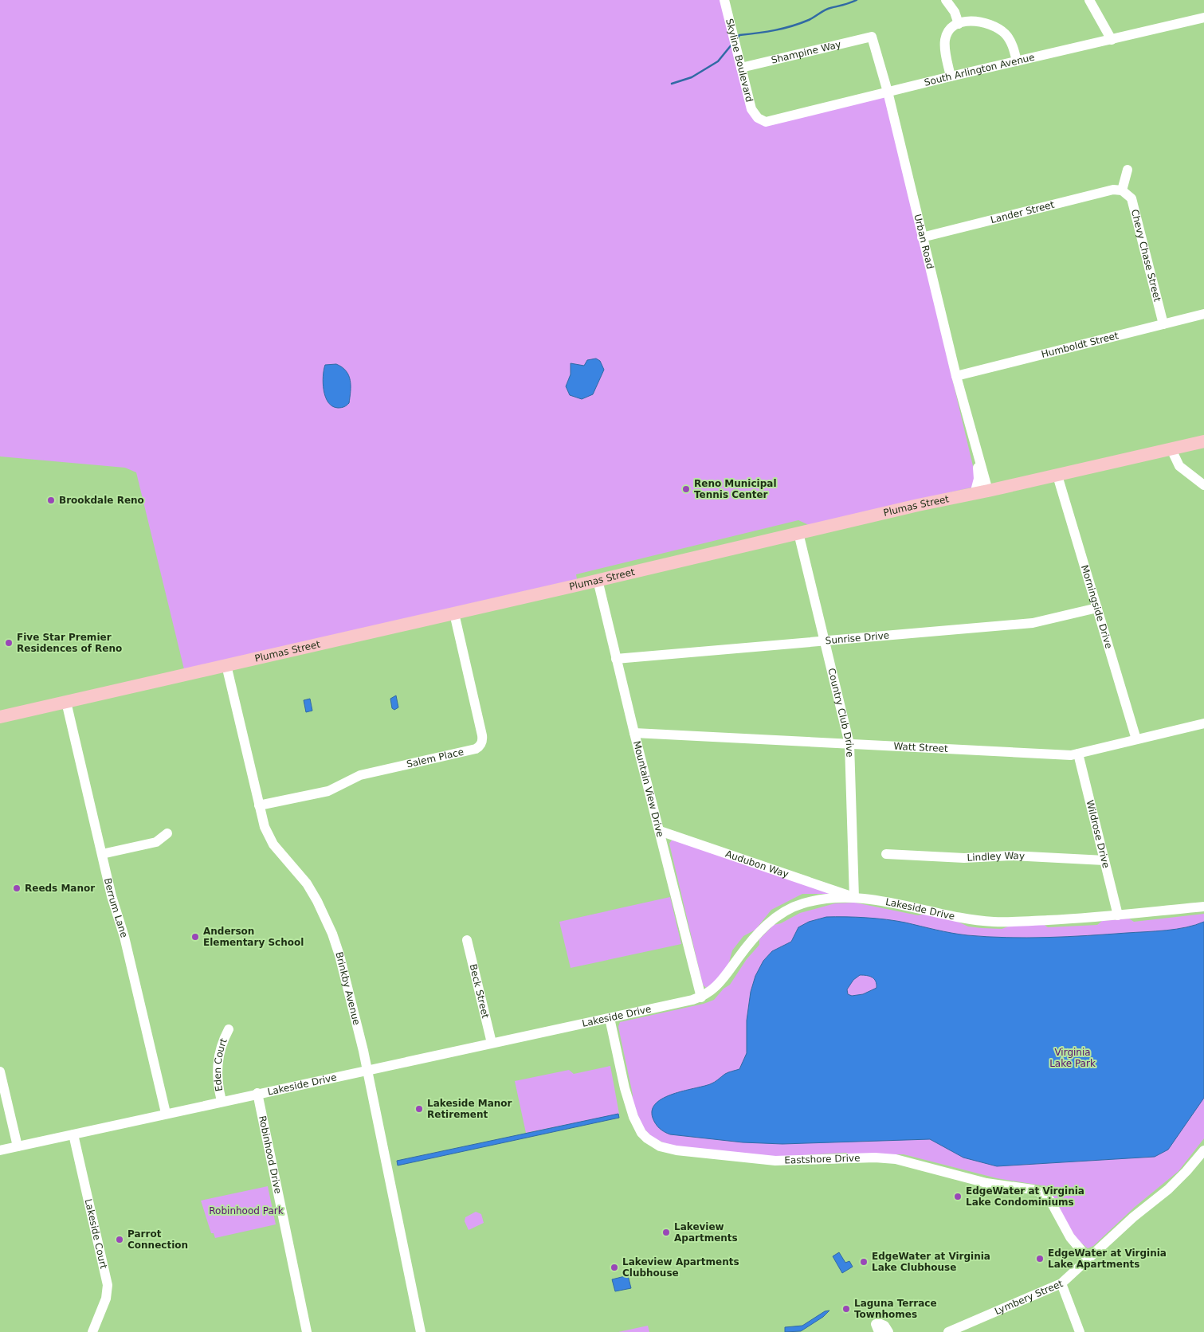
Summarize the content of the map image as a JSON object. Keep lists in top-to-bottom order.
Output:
{
  "streets": {
    "main road": ["Plumas Street"],
    "street": [
      "Shampine Way",
      "Skyline Boulevard",
      "South Arlington Avenue",
      "Lander Street",
      "Urban Road",
      "Chevy Chase Street",
      "Humboldt Street",
      "Morningside Drive",
      "Sunrise Drive",
      "Country Club Drive",
      "Watt Street",
      "Salem Place",
      "Mountain View Drive",
      "Wildrose Drive",
      "Lindley Way",
      "Audubon Way",
      "Berrum Lane",
      "Lakeside Drive",
      "Brinkby Avenue",
      "Beck Street",
      "Eden Court",
      "Robinhood Drive",
      "Eastshore Drive",
      "Lakeside Court",
      "Lymbery Street"
    ]
  },
  "crossings": [
    ["Shampine Way", "Skyline Boulevard"],
    ["Shampine Way", "Urban Road"],
    ["Skyline Boulevard", "South Arlington Avenue"],
    ["South Arlington Avenue", "Urban Road"],
    ["Lander Street", "Urban Road"],
    ["Lander Street", "Chevy Chase Street"],
    ["Urban Road", "Humboldt Street"],
    ["Urban Road", "Plumas Street"],
    ["Chevy Chase Street", "Humboldt Street"],
    ["Plumas Street", "Morningside Drive"],
    ["Plumas Street", "Country Club Drive"],
    ["Plumas Street", "Salem Place"],
    ["Plumas Street", "Mountain View Drive"],
    ["Plumas Street", "Berrum Lane"],
    ["Plumas Street", "Brinkby Avenue"],
    ["Morningside Drive", "Sunrise Drive"],
    ["Morningside Drive", "Watt Street"],
    ["Sunrise Drive", "Country Club Drive"],
    ["Sunrise Drive", "Mountain View Drive"],
    ["Country Club Drive", "Watt Street"],
    ["Country Club Drive", "Audubon Way"],
    ["Country Club Drive", "Lakeside Drive"],
    ["Watt Street", "Mountain View Drive"],
    ["Watt Street", "Wildrose Drive"],
    ["Salem Place", "Brinkby Avenue"],
    ["Mountain View Drive", "Audubon Way"],
    ["Mountain View Drive", "Lakeside Drive"],
    ["Wildrose Drive", "Lindley Way"],
    ["Wildrose Drive", "Lakeside Drive"],
    ["Audubon Way", "Lakeside Drive"],
    ["Berrum Lane", "Lakeside Drive"],
    ["Lakeside Drive", "Brinkby Avenue"],
    ["Lakeside Drive", "Beck Street"],
    ["Lakeside Drive", "Eden Court"],
    ["Lakeside Drive", "Robinhood Drive"],
    ["Lakeside Drive", "Eastshore Drive"],
    ["Lakeside Drive", "Lakeside Court"],
    ["Eastshore Drive", "Lymbery Street"]
  ],
  "parks": ["Virginia Lake Park", "Robinhood Park"],
  "places": [
    "Reno Municipal Tennis Center",
    "Brookdale Reno",
    "Five Star Premier Residences of Reno",
    "Reeds Manor",
    "Anderson Elementary School",
    "Lakeside Manor Retirement",
    "EdgeWater at Virginia Lake Condominiums",
    "Lakeview Apartments",
    "Parrot Connection",
    "EdgeWater at Virginia Lake Apartments",
    "EdgeWater at Virginia Lake Clubhouse",
    "Lakeview Apartments Clubhouse",
    "Laguna Terrace Townhomes"
  ]
}
